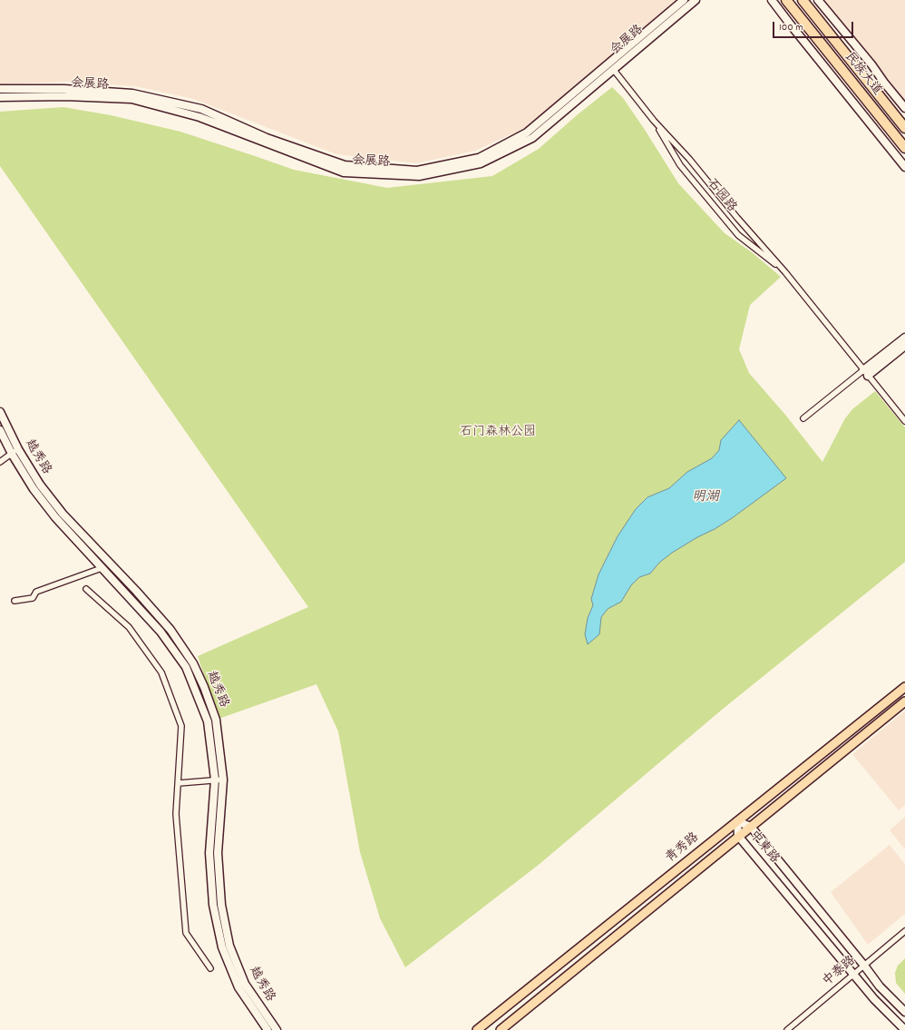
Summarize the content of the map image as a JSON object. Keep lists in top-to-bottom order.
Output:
{
  "streets": {
    "highway": ["民族大道"],
    "main road": [
      "会展路",
      "越秀路",
      "中柬路",
      "青秀路"
    ],
    "street": ["石园路", "中泰路"]
  },
  "crossings": [
    ["会展路", "石园路"],
    ["中柬路", "青秀路"],
    ["中柬路", "中泰路"]
  ],
  "water": ["明湖"],
  "parks": ["石门森林公园"],
  "scale_bar": "100 m"
}
